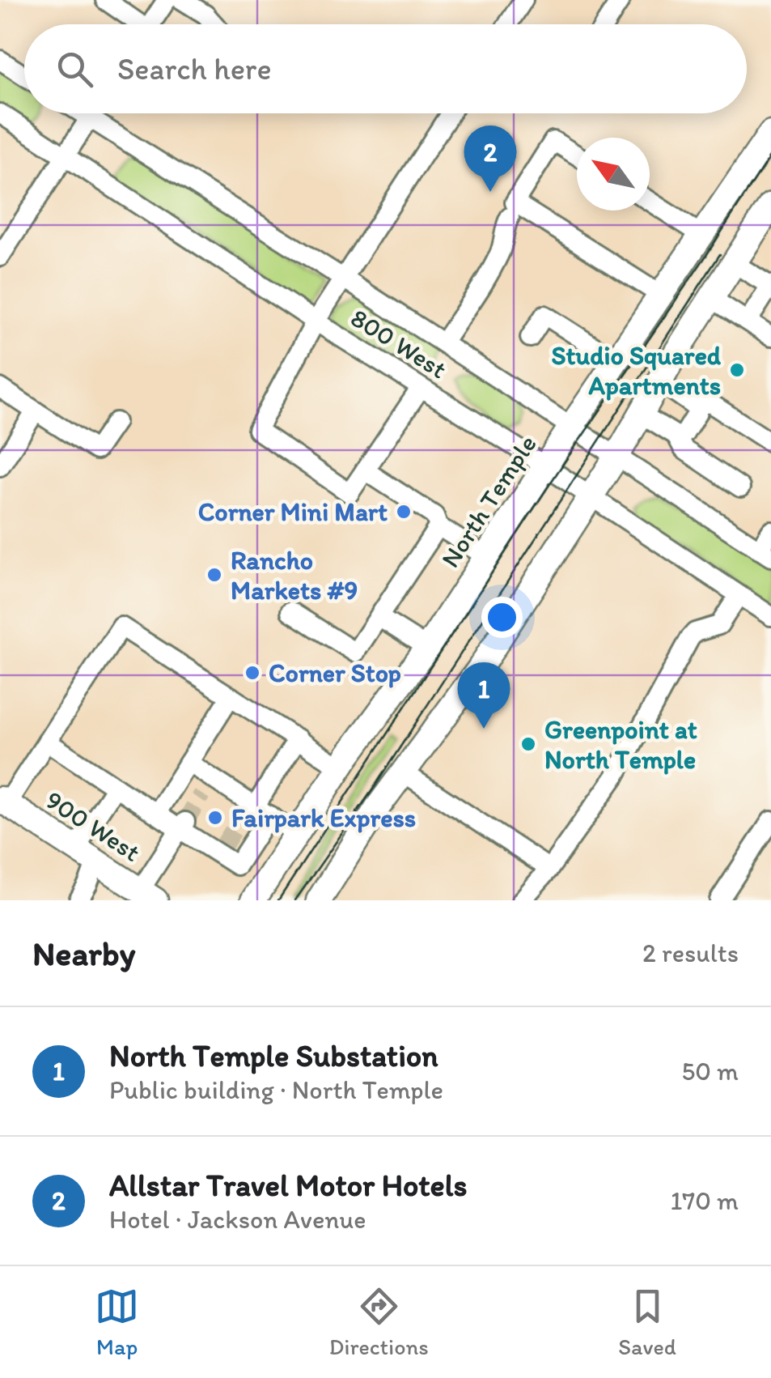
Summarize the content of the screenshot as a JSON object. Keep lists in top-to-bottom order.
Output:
{
  "streets": {
    "main road": ["North Temple", "900 West"],
    "street": ["800 West"]
  },
  "crossings": [
    ["800 West", "North Temple"]
  ],
  "places": [
    "Studio Squared Apartments",
    "Corner Mini Mart",
    "Rancho Markets #9",
    "Corner Stop",
    "Greenpoint at North Temple",
    "Fairpark Express"
  ],
  "north": "top left",
  "page": {
    "search": "Search here",
    "pins": ["2", "1"],
    "heading": ["Nearby", "2 results"],
    "list": [
      {
        "mark": "1",
        "name": "North Temple Substation",
        "note": "Public building · North Temple",
        "value": "50 m"
      },
      {
        "mark": "2",
        "name": "Allstar Travel Motor Hotels",
        "note": "Hotel · Jackson Avenue",
        "value": "170 m"
      }
    ],
    "nav": ["Map", "Directions", "Saved"]
  }
}
